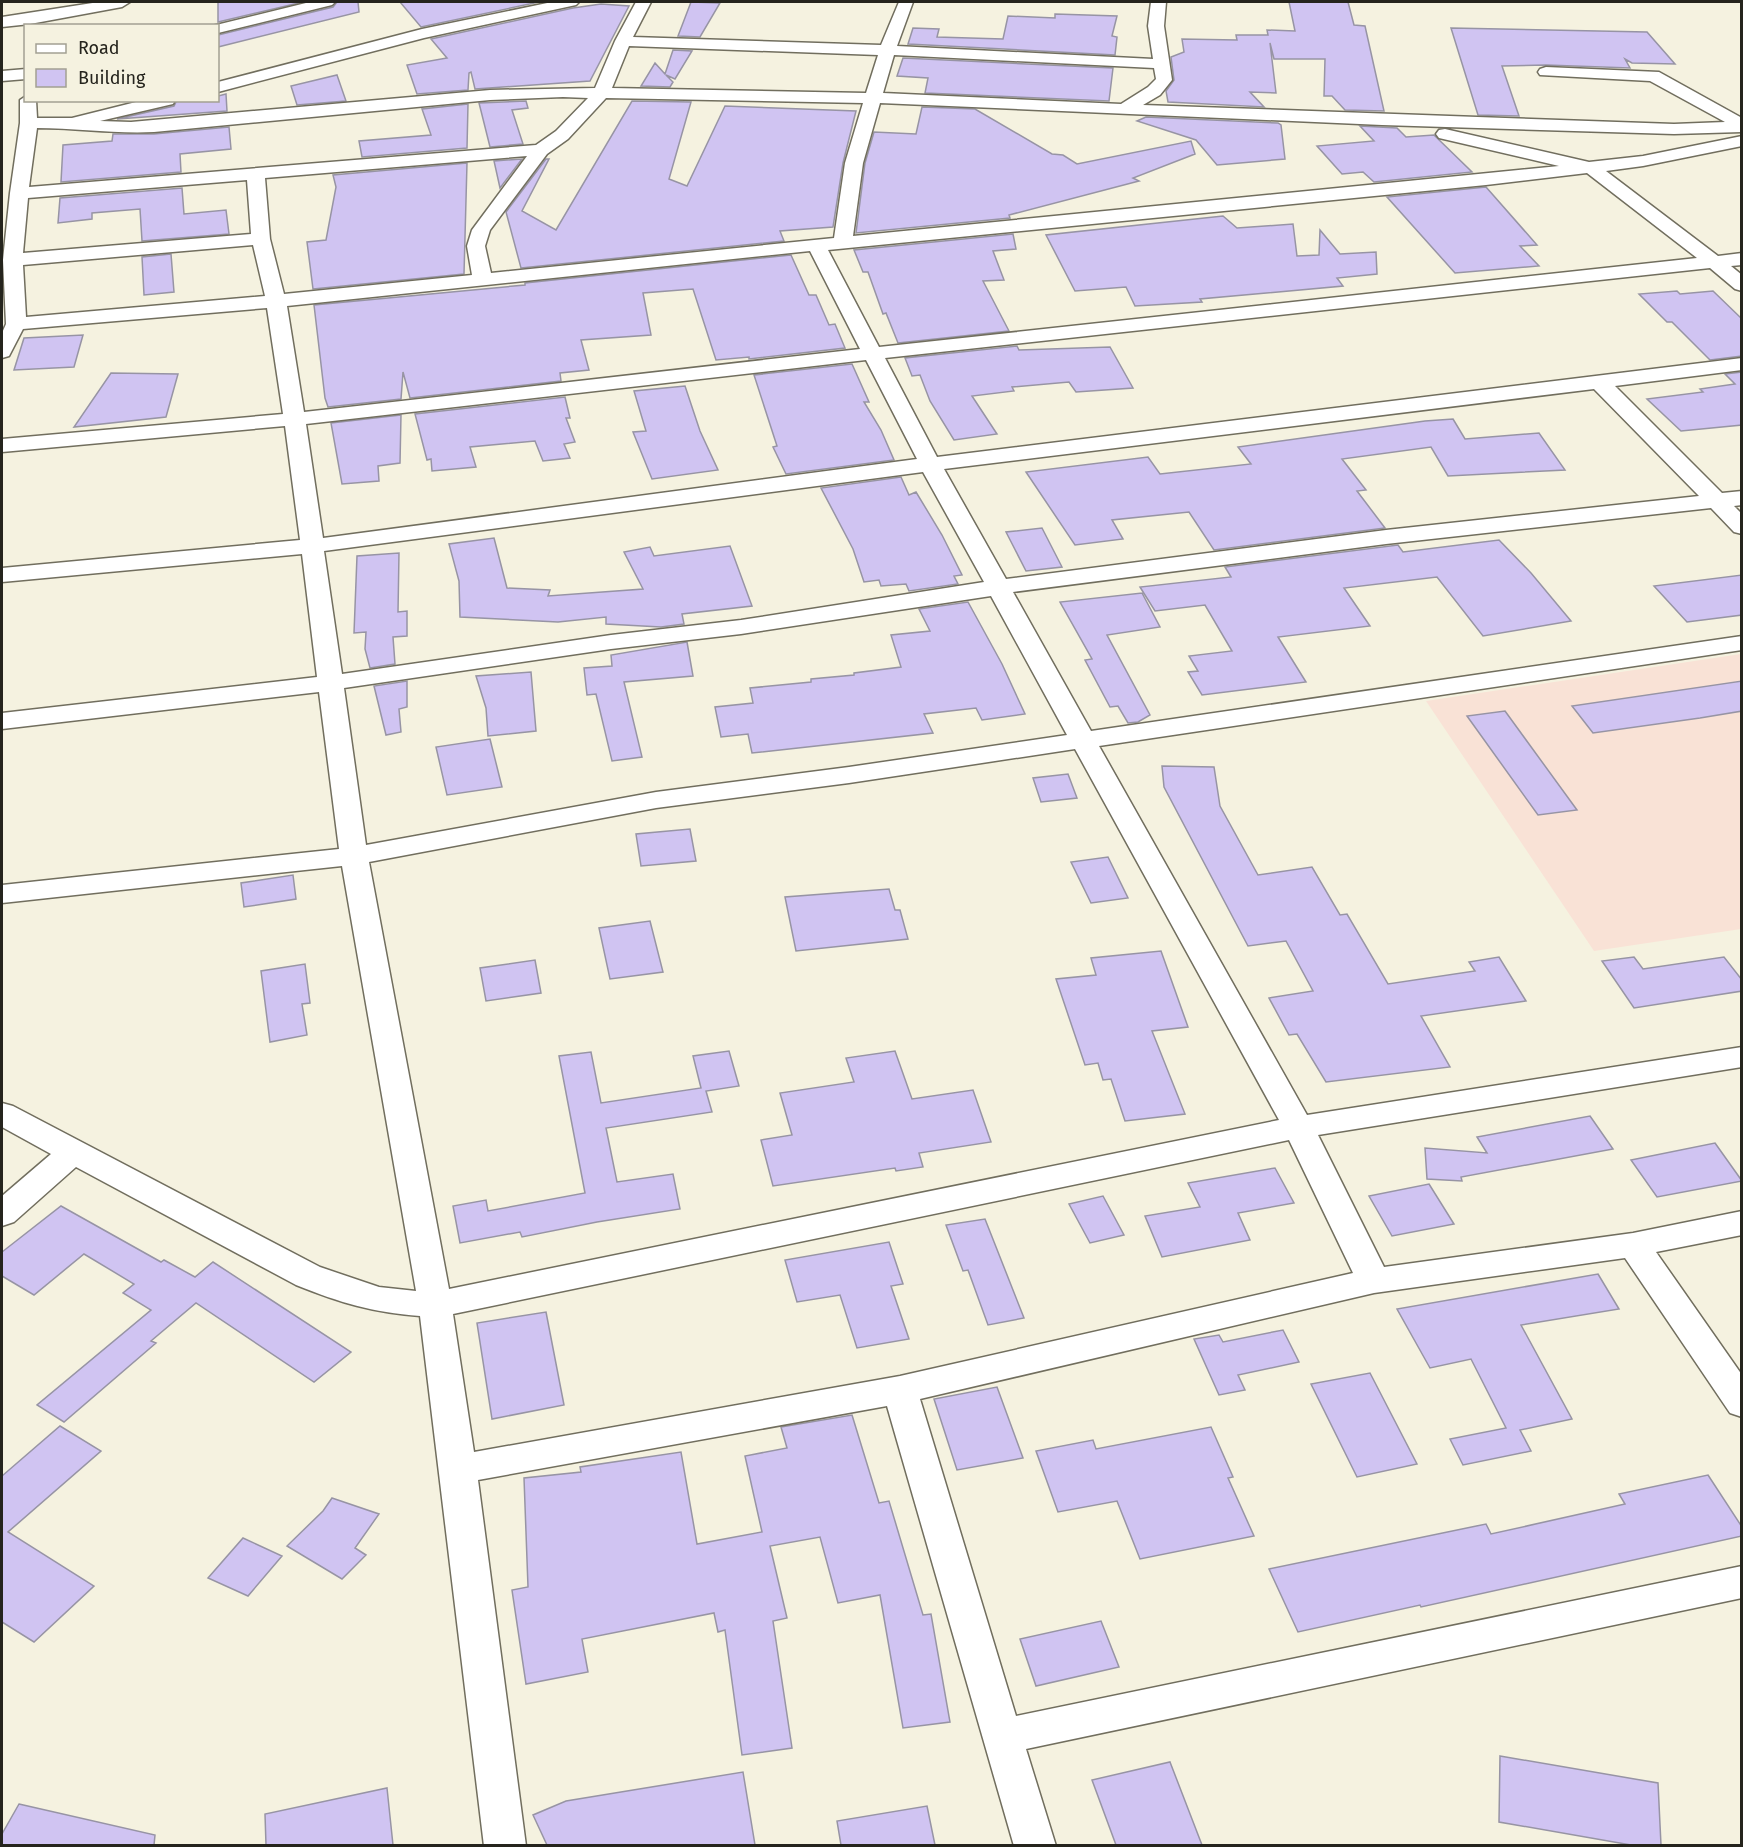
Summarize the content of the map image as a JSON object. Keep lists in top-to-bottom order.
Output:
{
  "legend": ["Road", "Building"]
}
